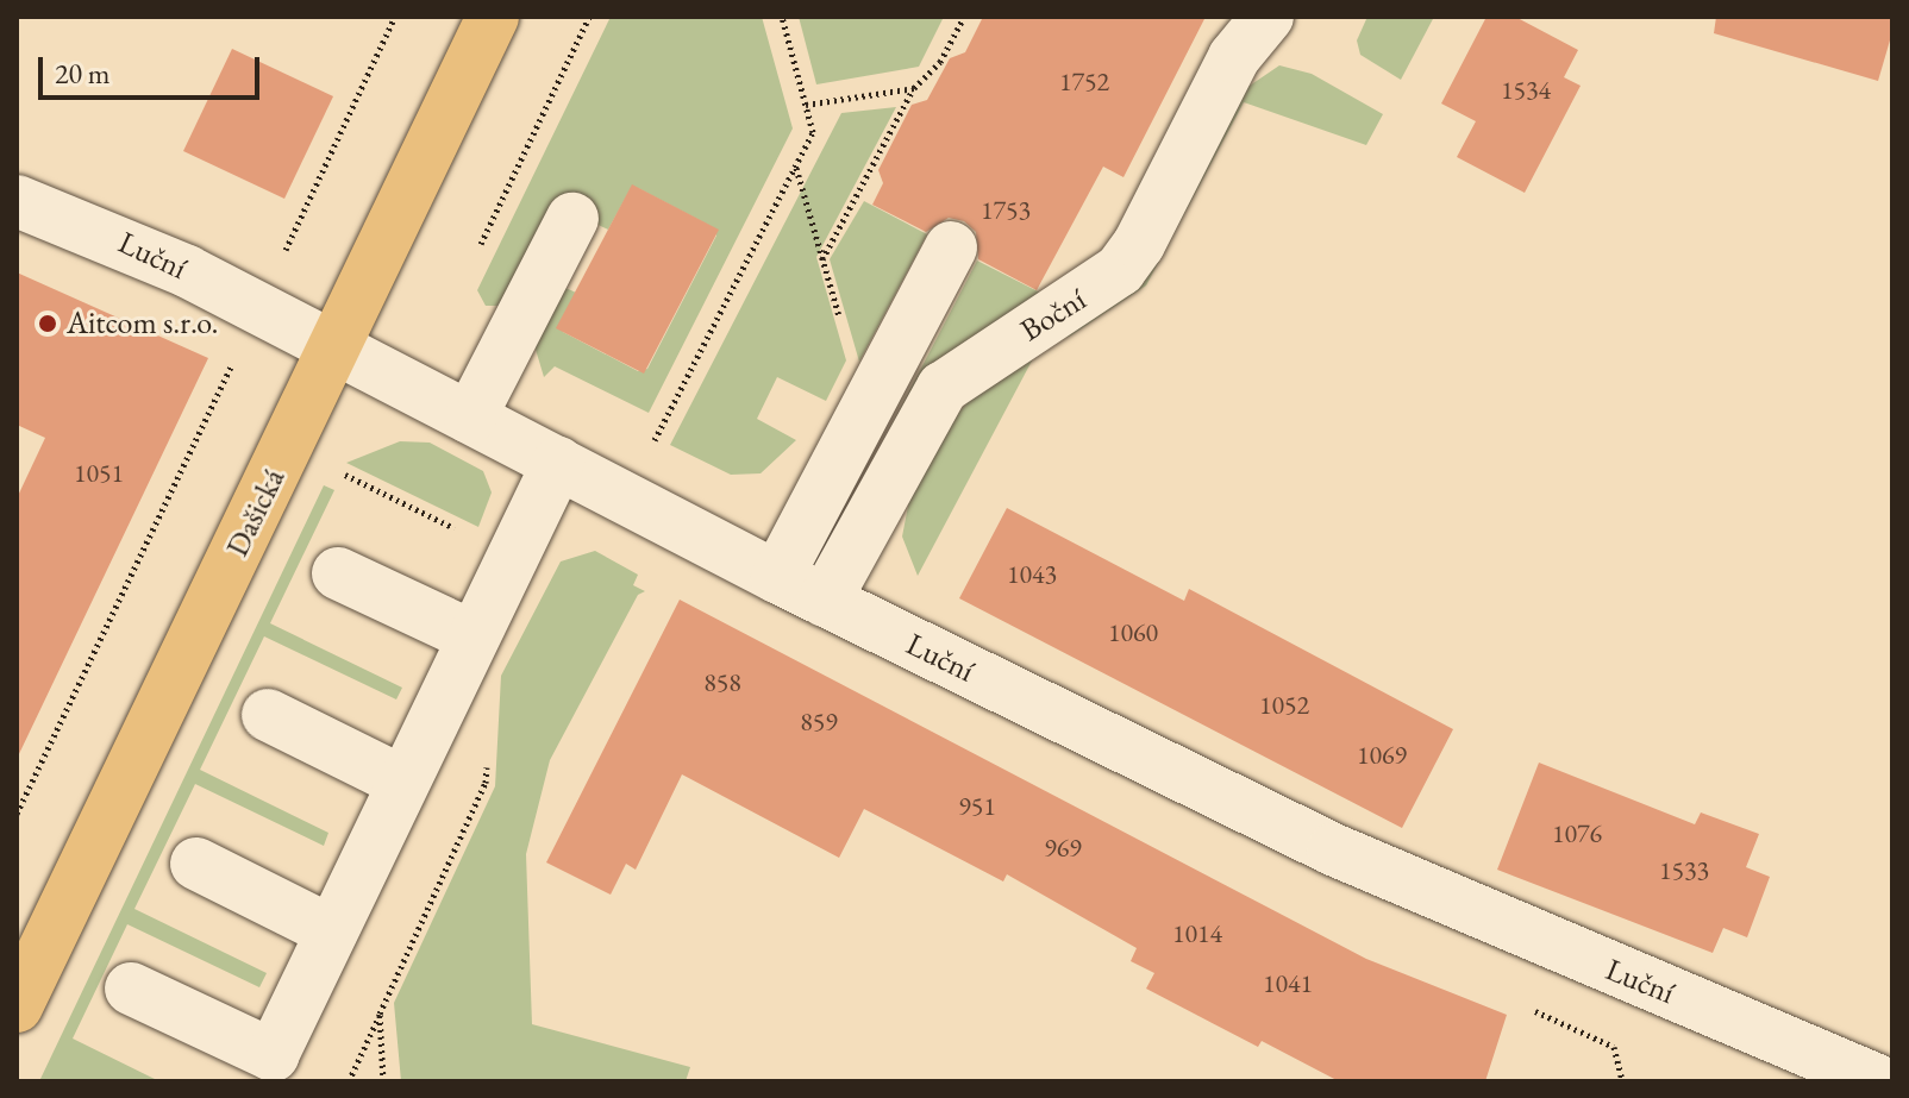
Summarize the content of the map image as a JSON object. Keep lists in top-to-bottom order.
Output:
{
  "streets": {
    "main road": ["Dašická"],
    "street": ["Luční", "Boční"]
  },
  "crossings": [
    ["Luční", "Boční"],
    ["Luční", "Dašická"]
  ],
  "places": ["Aitcom s.r.o."],
  "house_numbers": [
    "1752",
    "1534",
    "1753",
    "1051",
    "1043",
    "1060",
    "858",
    "1052",
    "859",
    "1069",
    "951",
    "1076",
    "969",
    "1533",
    "1014",
    "1041"
  ],
  "scale_bar": "20 m"
}
